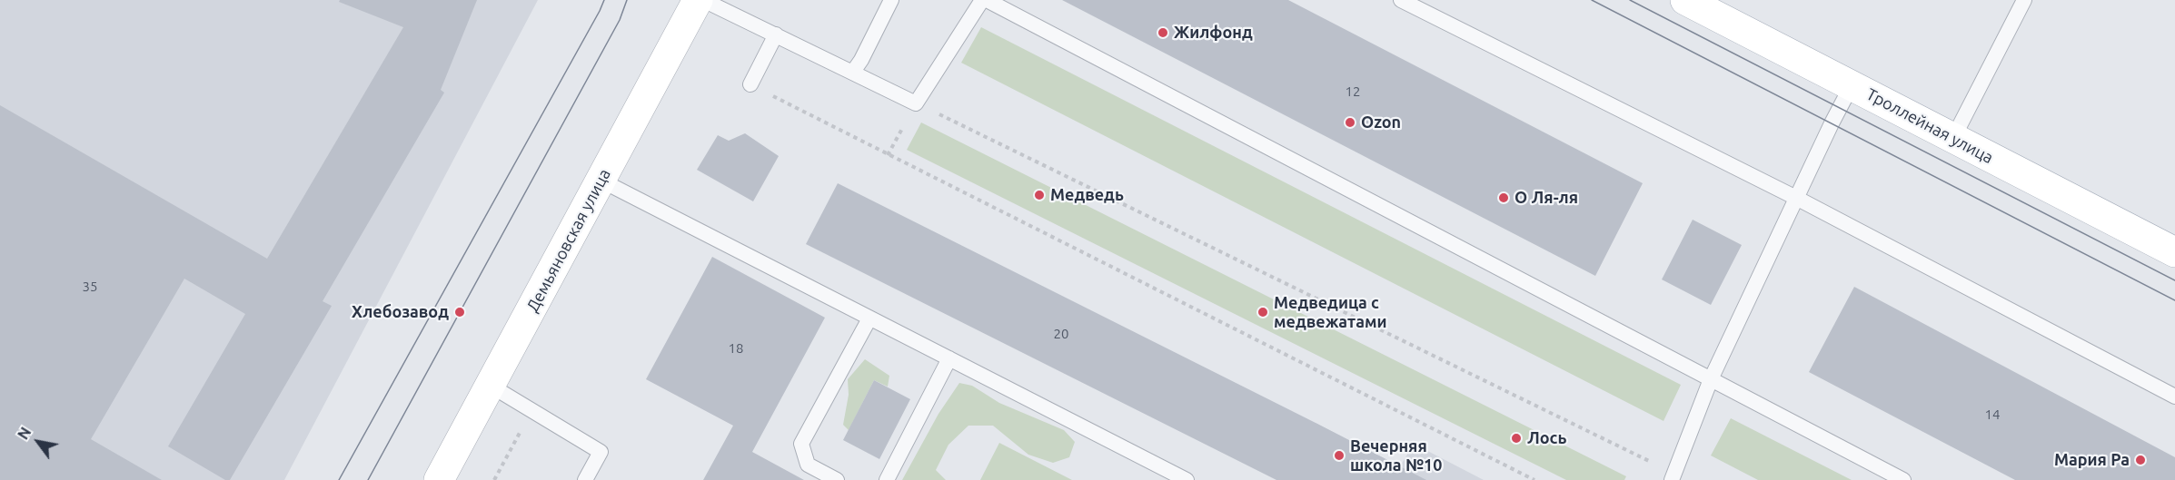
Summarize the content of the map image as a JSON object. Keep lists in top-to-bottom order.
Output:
{
  "streets": {
    "main road": ["Троллейная улица", "Демьяновская улица"]
  },
  "places": [
    "Жилфонд",
    "Ozon",
    "Медведь",
    "О Ля-ля",
    "Хлебозавод",
    "Медведица с медвежатами",
    "Лось",
    "Вечерняя школа №10",
    "Мария Ра"
  ],
  "house_numbers": [
    "12",
    "35",
    "20",
    "18",
    "14"
  ],
  "north": "top left"
}
